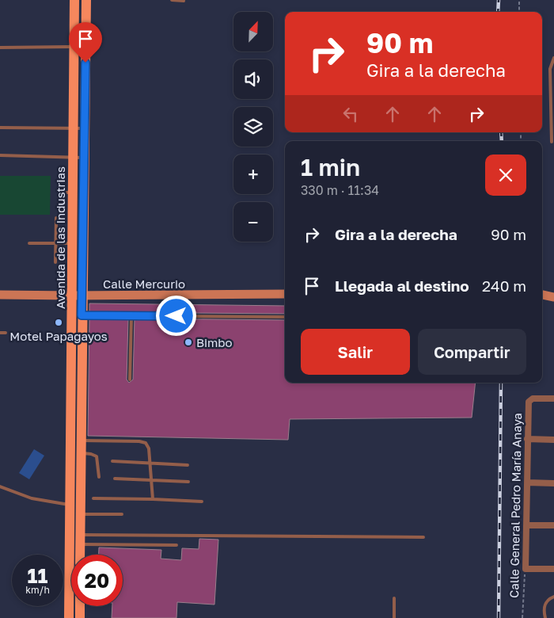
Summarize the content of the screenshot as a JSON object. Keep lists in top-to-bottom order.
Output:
{
  "streets": {
    "main road": ["Avenida de las Industrias", "Calle Mercurio"],
    "street": ["Calle General Pedro María Anaya"]
  },
  "crossings": [
    ["Avenida de las Industrias", "Calle Mercurio"]
  ],
  "places": ["Motel Papagayos", "Bimbo"],
  "north": "top right",
  "page": {
    "map_buttons": ["+", "−"],
    "turn": ["90 m", "Gira a la derecha"],
    "heading": ["1 min", "330 m · 11:34"],
    "list": [
      {
        "name": "Gira a la derecha",
        "value": "90 m"
      },
      {
        "name": "Llegada al destino",
        "value": "240 m"
      }
    ],
    "buttons": ["Salir", "Compartir"],
    "speed": "11 km/h",
    "limit": "20"
  }
}
